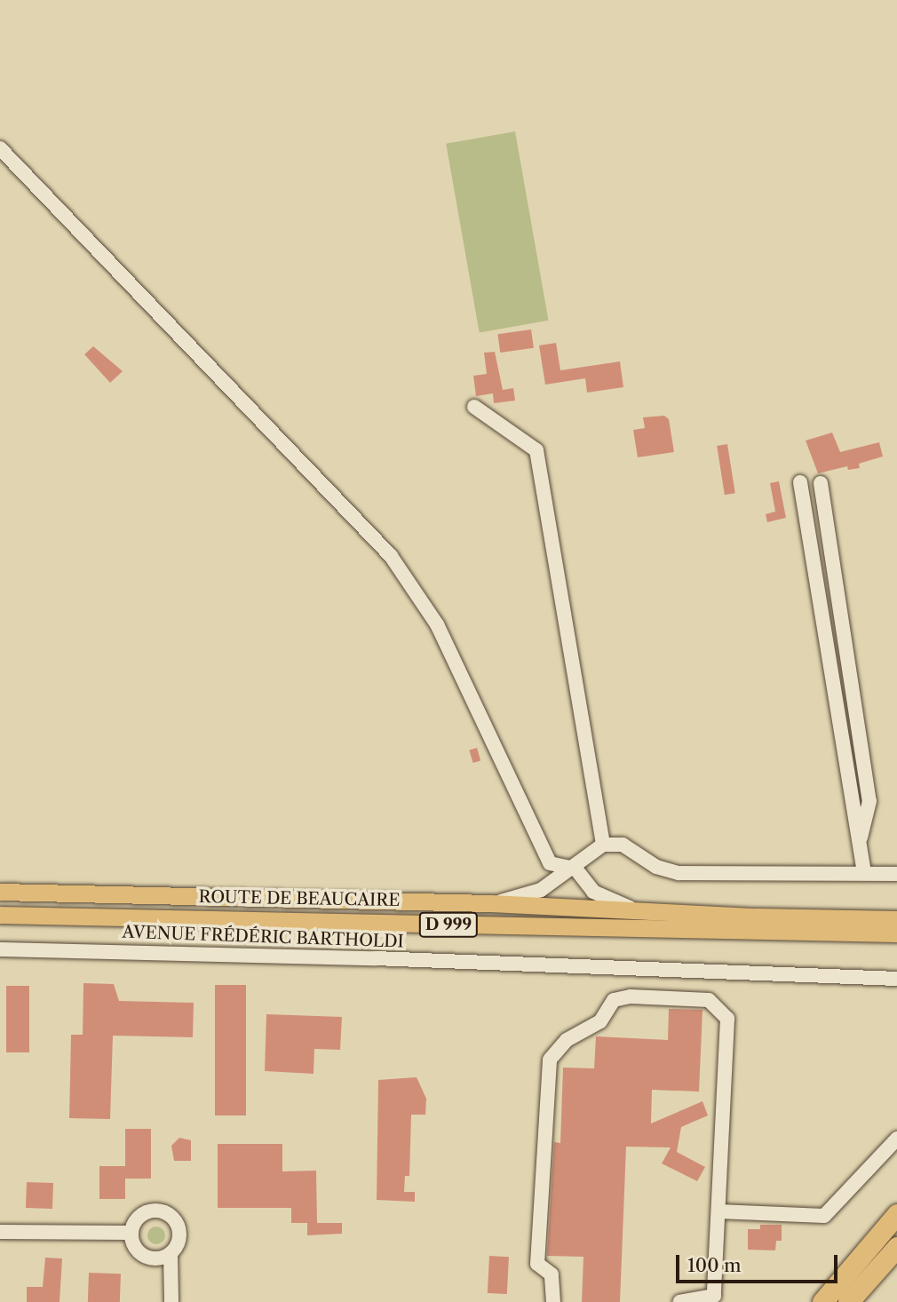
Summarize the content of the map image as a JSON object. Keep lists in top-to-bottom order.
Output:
{
  "streets": {
    "main road": ["ROUTE DE BEAUCAIRE", "D 999"],
    "street": ["AVENUE FRÉDÉRIC BARTHOLDI"]
  },
  "scale_bar": "100 m"
}
